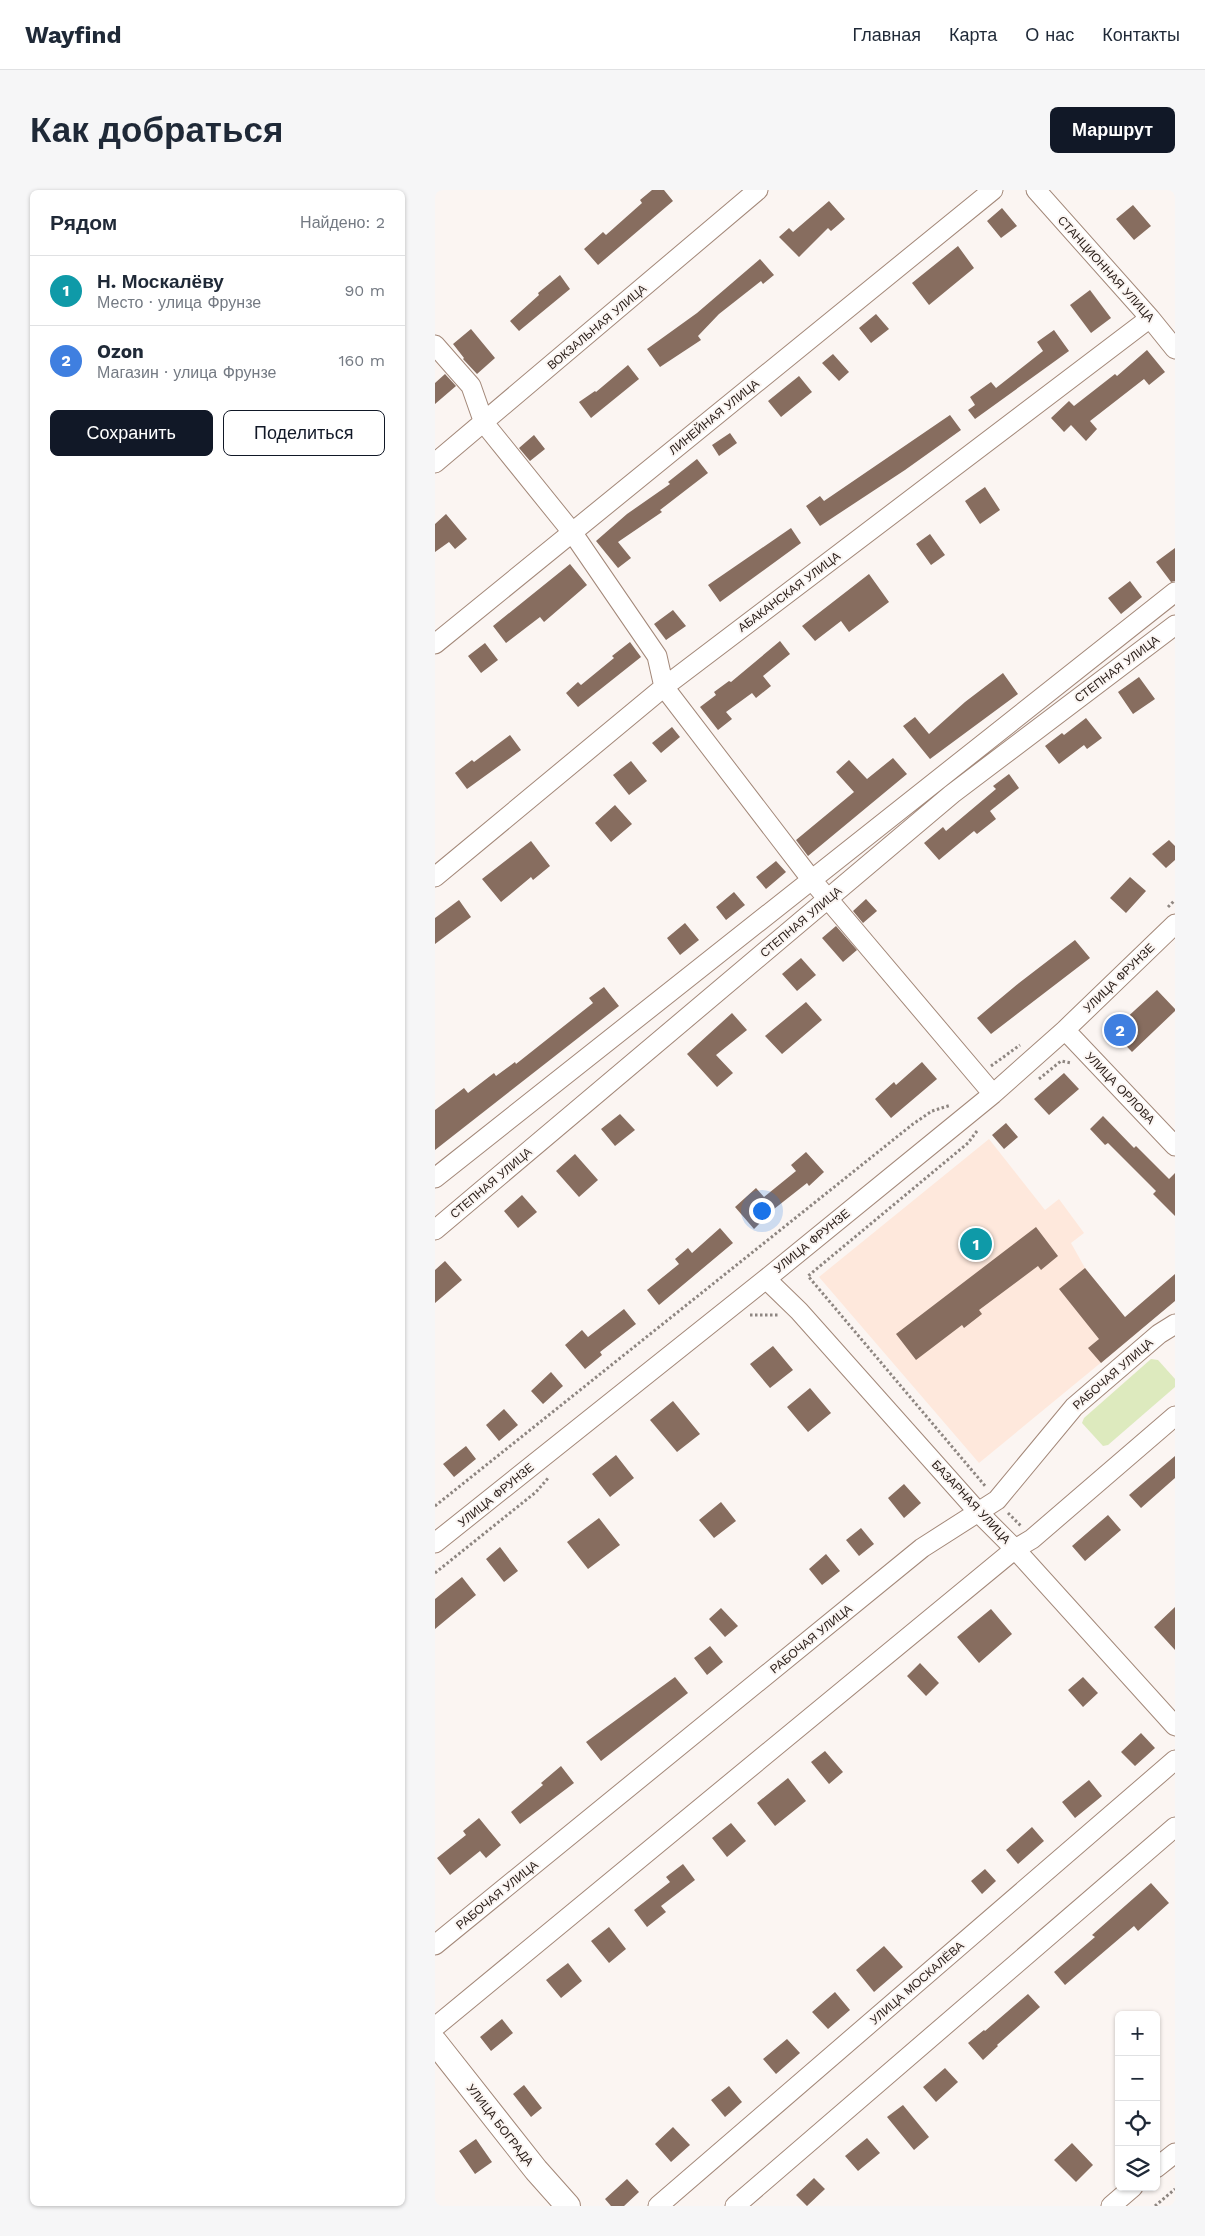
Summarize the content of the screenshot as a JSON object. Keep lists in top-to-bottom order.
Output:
{
  "streets": {
    "main road": ["УЛИЦА БОГРАДА"],
    "street": [
      "СТАНЦИОННАЯ УЛИЦА",
      "ВОКЗАЛЬНАЯ УЛИЦА",
      "ЛИНЕЙНАЯ УЛИЦА",
      "АБАКАНСКАЯ УЛИЦА",
      "СТЕПНАЯ УЛИЦА",
      "УЛИЦА ФРУНЗЕ",
      "УЛИЦА ОРЛОВА",
      "РАБОЧАЯ УЛИЦА",
      "БАЗАРНАЯ УЛИЦА",
      "УЛИЦА МОСКАЛЁВА"
    ]
  },
  "crossings": [
    ["СТАНЦИОННАЯ УЛИЦА", "АБАКАНСКАЯ УЛИЦА"],
    ["УЛИЦА ФРУНЗЕ", "УЛИЦА ОРЛОВА"],
    ["УЛИЦА ФРУНЗЕ", "БАЗАРНАЯ УЛИЦА"],
    ["РАБОЧАЯ УЛИЦА", "БАЗАРНАЯ УЛИЦА"]
  ],
  "page": {
    "header": "Wayfind",
    "nav": [
      "Главная",
      "Карта",
      "О нас",
      "Контакты"
    ],
    "buttons": [
      "Маршрут",
      ["Сохранить", "Поделиться"]
    ],
    "title": "Как добраться",
    "heading": ["Рядом", "Найдено: 2"],
    "list": [
      {
        "mark": "1",
        "name": "Н. Москалёву",
        "note": "Место · улица Фрунзе",
        "value": "90 m"
      },
      {
        "mark": "2",
        "name": "Ozon",
        "note": "Магазин · улица Фрунзе",
        "value": "160 m"
      }
    ],
    "pins": ["2", "1"],
    "map_buttons": ["+", "−"]
  }
}
